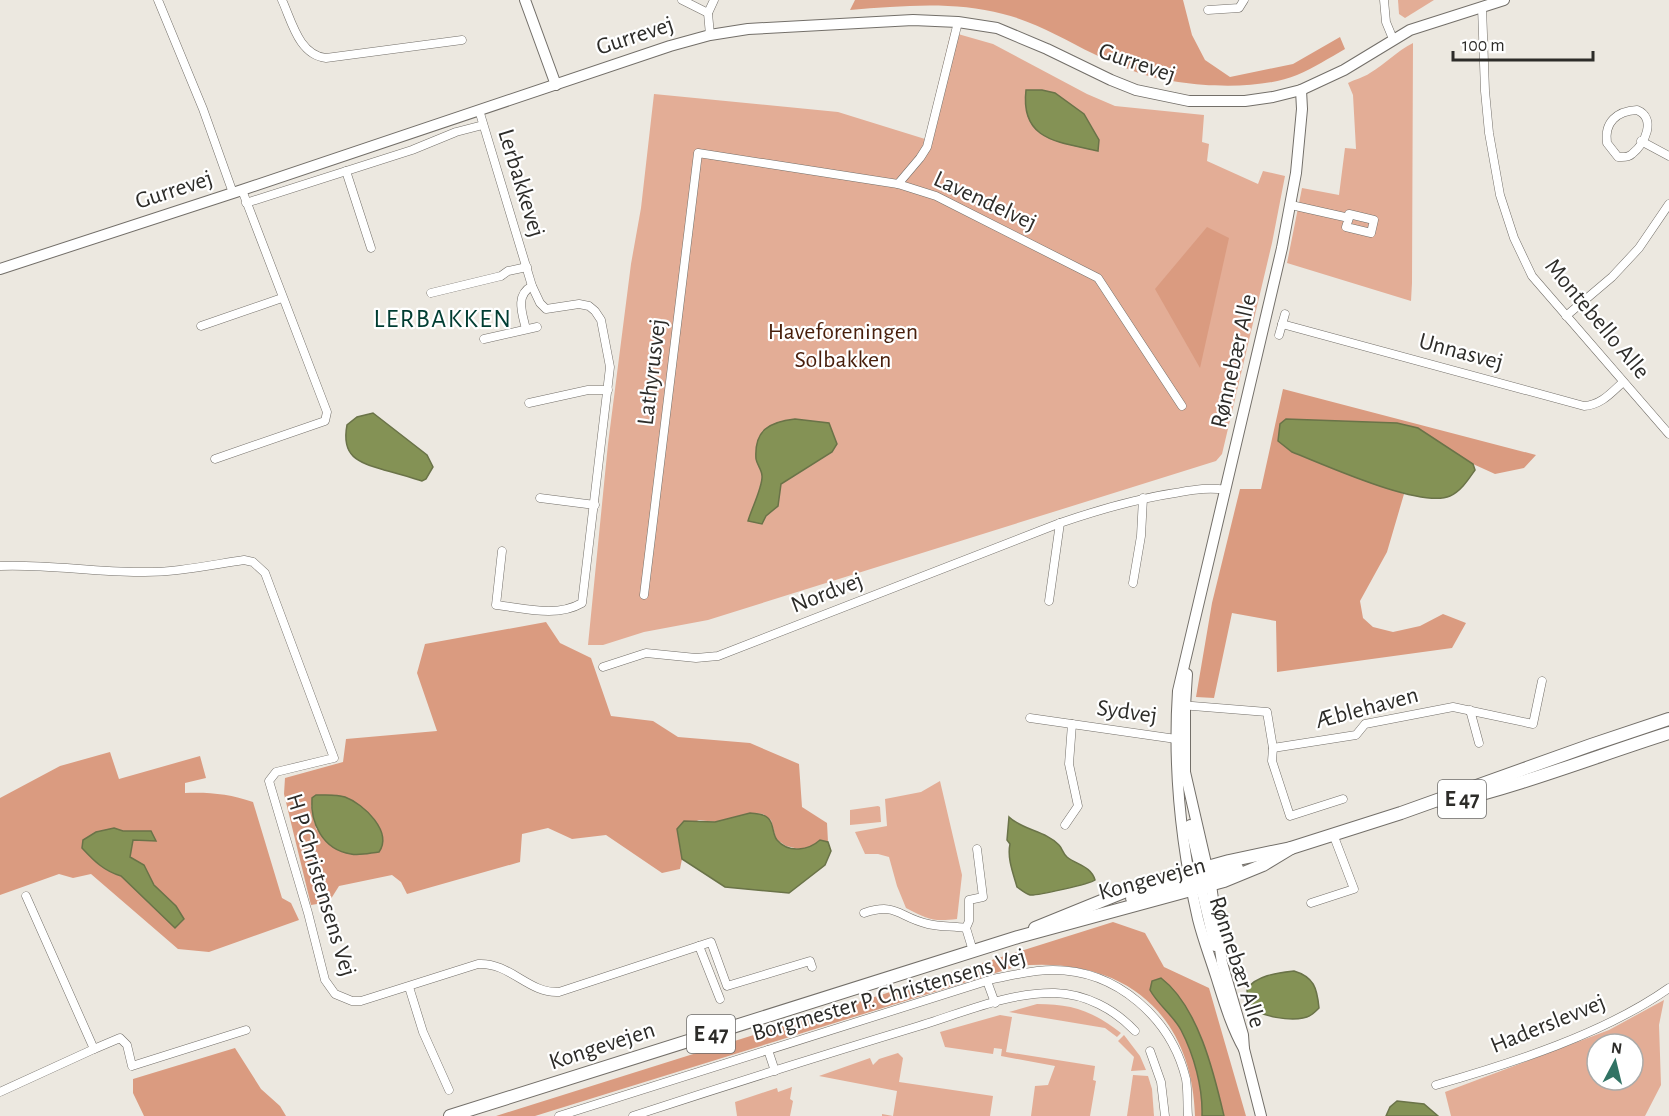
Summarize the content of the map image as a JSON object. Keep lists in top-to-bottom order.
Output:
{
  "streets": {
    "main road": [
      "Gurrevej",
      "Rønnebær Alle",
      "E 47",
      "Kongevejen"
    ],
    "street": [
      "Lerbakkevej",
      "Lavendelvej",
      "Montebello Alle",
      "Unnasvej",
      "Lathyrusvej",
      "Nordvej",
      "Æblehaven",
      "Sydvej",
      "H P Christensens Vej",
      "Borgmester P. Christensens Vej",
      "Haderslevvej"
    ]
  },
  "crossings": [
    ["Gurrevej", "Lerbakkevej"],
    ["Gurrevej", "Montebello Alle"],
    ["Gurrevej", "Rønnebær Alle"],
    ["Lavendelvej", "Lathyrusvej"],
    ["Montebello Alle", "Unnasvej"],
    ["Rønnebær Alle", "Nordvej"],
    ["Rønnebær Alle", "Sydvej"],
    ["Rønnebær Alle", "Kongevejen"]
  ],
  "districts": ["LERBAKKEN"],
  "parks": ["Haveforeningen Solbakken"],
  "scale_bar": "100 m",
  "north": "top"
}
